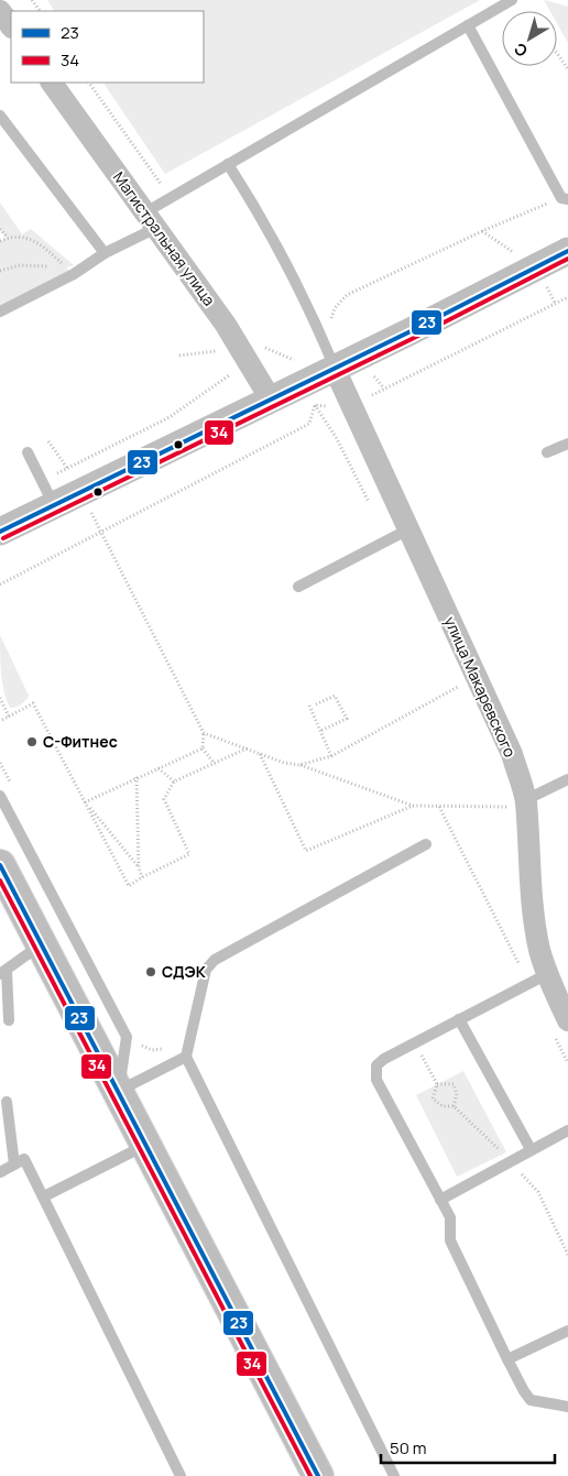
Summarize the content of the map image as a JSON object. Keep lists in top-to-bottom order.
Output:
{
  "streets": {
    "street": ["Магистральная улица", "улица Макаревского"]
  },
  "places": ["С-Фитнес", "СДЭК"],
  "lines": ["transit line 23", "transit line 34"],
  "legend": ["23", "34"],
  "scale_bar": "50 m",
  "north": "bottom left"
}
